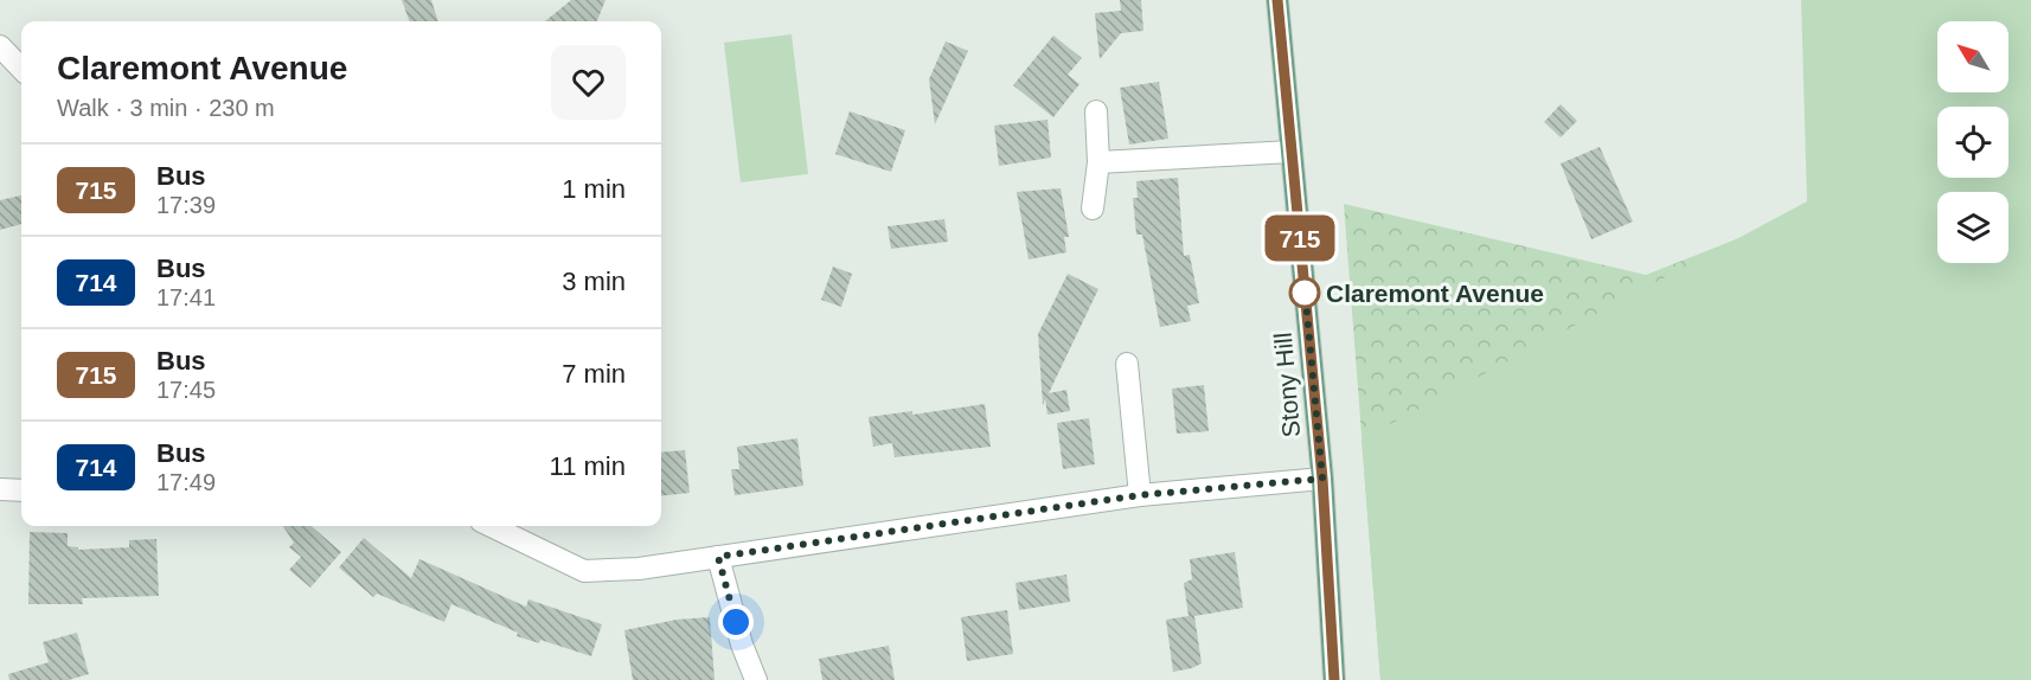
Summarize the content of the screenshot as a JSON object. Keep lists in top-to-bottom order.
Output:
{
  "streets": {
    "main road": ["Stony Hill"]
  },
  "places": ["Claremont Avenue"],
  "lines": ["bus line 715"],
  "north": "top left",
  "page": {
    "on_map": "715",
    "heading": ["Claremont Avenue", "Walk · 3 min · 230 m"],
    "list": [
      {
        "mark": "715",
        "name": "Bus",
        "note": "17:39",
        "value": "1 min"
      },
      {
        "mark": "714",
        "name": "Bus",
        "note": "17:41",
        "value": "3 min"
      },
      {
        "mark": "715",
        "name": "Bus",
        "note": "17:45",
        "value": "7 min"
      },
      {
        "mark": "714",
        "name": "Bus",
        "note": "17:49",
        "value": "11 min"
      }
    ]
  }
}
